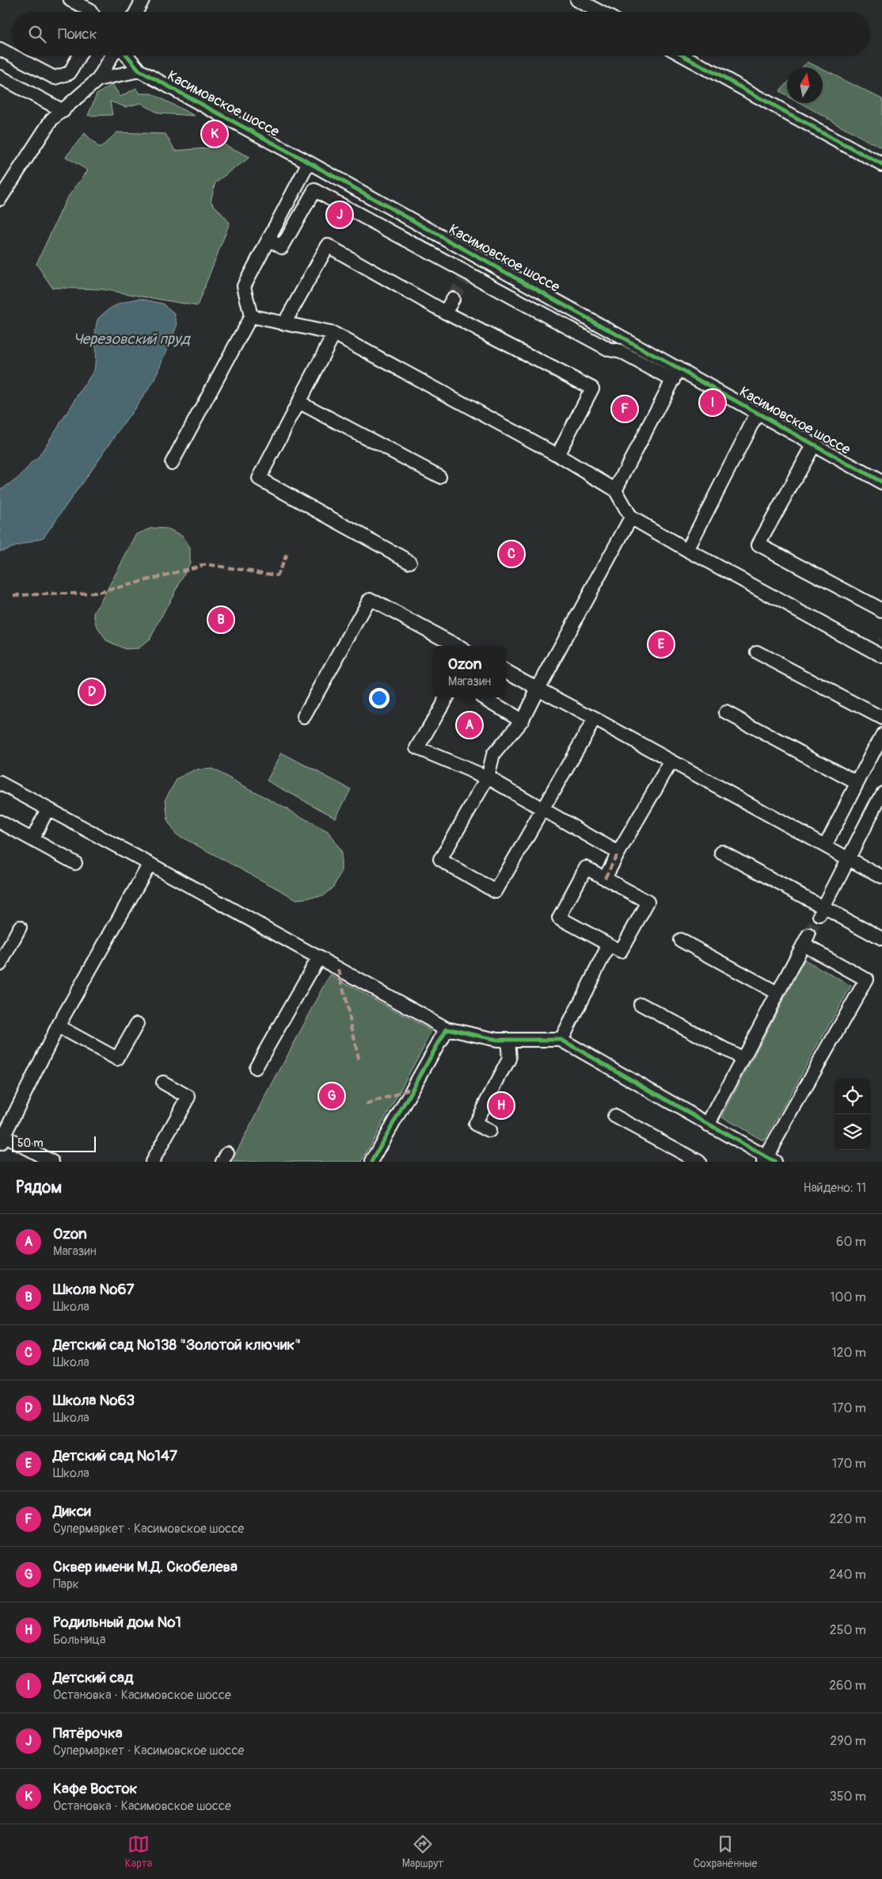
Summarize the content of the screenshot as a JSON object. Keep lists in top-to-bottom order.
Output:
{
  "streets": {
    "street": ["Касимовское шоссе"]
  },
  "water": ["Черезовский пруд"],
  "scale_bar": "50 m",
  "north": "top",
  "page": {
    "search": "Поиск",
    "pins": [
      "K",
      "J",
      "I",
      "F",
      "C",
      "B",
      "E",
      "D",
      "A",
      "G",
      "H"
    ],
    "popup": ["Ozon", "Магазин"],
    "scale": "50 m",
    "heading": ["Рядом", "Найдено: 11"],
    "list": [
      {
        "mark": "A",
        "name": "Ozon",
        "note": "Магазин",
        "value": "60 m"
      },
      {
        "mark": "B",
        "name": "Школа №67",
        "note": "Школа",
        "value": "100 m"
      },
      {
        "mark": "C",
        "name": "Детский сад №138 \"Золотой ключик\"",
        "note": "Школа",
        "value": "120 m"
      },
      {
        "mark": "D",
        "name": "Школа №63",
        "note": "Школа",
        "value": "170 m"
      },
      {
        "mark": "E",
        "name": "Детский сад №147",
        "note": "Школа",
        "value": "170 m"
      },
      {
        "mark": "F",
        "name": "Дикси",
        "note": "Супермаркет · Касимовское шоссе",
        "value": "220 m"
      },
      {
        "mark": "G",
        "name": "Сквер имени М.Д. Скобелева",
        "note": "Парк",
        "value": "240 m"
      },
      {
        "mark": "H",
        "name": "Родильный дом №1",
        "note": "Больница",
        "value": "250 m"
      },
      {
        "mark": "I",
        "name": "Детский сад",
        "note": "Остановка · Касимовское шоссе",
        "value": "260 m"
      },
      {
        "mark": "J",
        "name": "Пятёрочка",
        "note": "Супермаркет · Касимовское шоссе",
        "value": "290 m"
      },
      {
        "mark": "K",
        "name": "Кафе Восток",
        "note": "Остановка · Касимовское шоссе",
        "value": "350 m"
      }
    ],
    "nav": ["Карта", "Маршрут", "Сохранённые"]
  }
}
